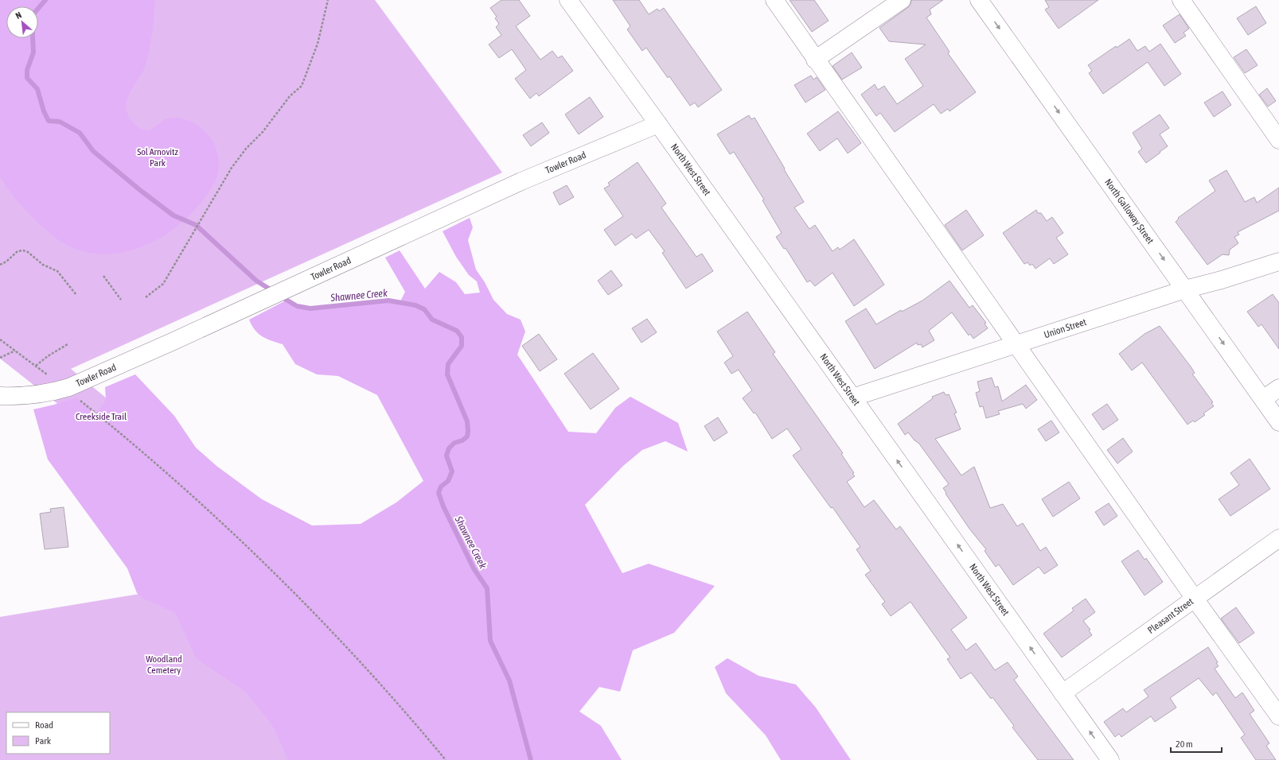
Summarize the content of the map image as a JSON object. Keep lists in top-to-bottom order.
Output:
{
  "streets": {
    "street": [
      "Towler Road",
      "North West Street",
      "North Galloway Street",
      "Union Street",
      "Pleasant Street"
    ]
  },
  "crossings": [
    ["Towler Road", "North West Street"],
    ["North West Street", "Union Street"],
    ["North West Street", "Pleasant Street"],
    ["North Galloway Street", "Union Street"]
  ],
  "one_way": ["North West Street", "North Galloway Street"],
  "water": ["Shawnee Creek"],
  "parks": ["Sol Arnovitz Park", "Creekside Trail", "Woodland Cemetery"],
  "legend": ["Road", "Park"],
  "scale_bar": "20 m",
  "north": "top left"
}
